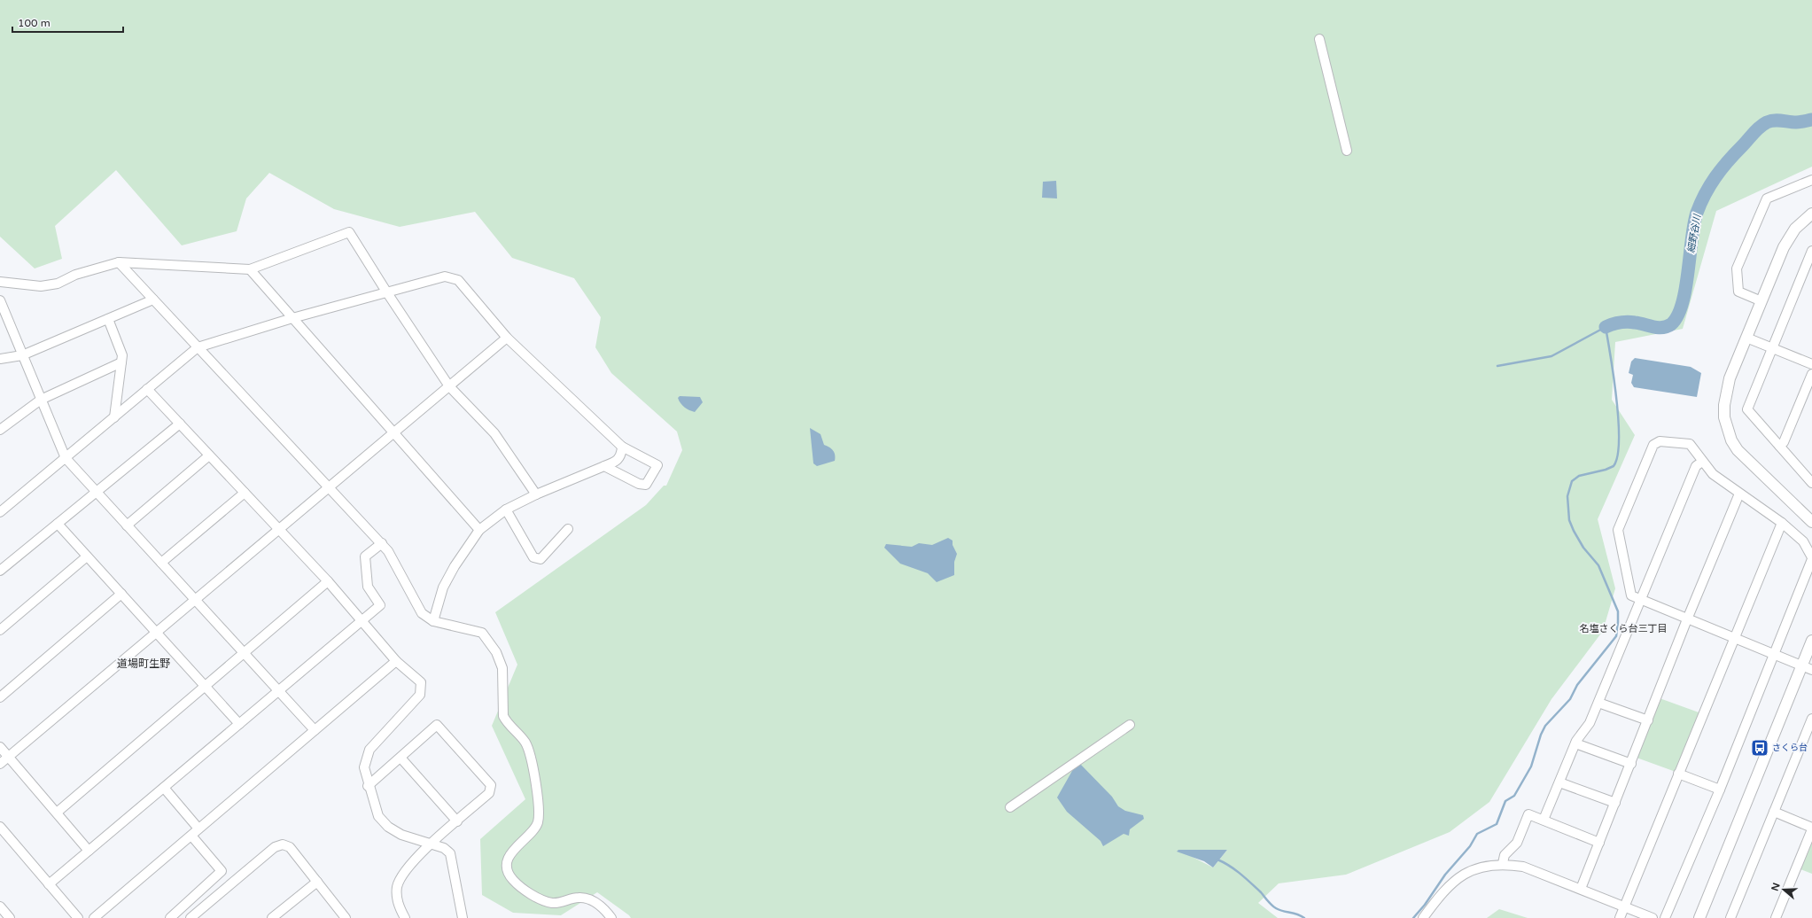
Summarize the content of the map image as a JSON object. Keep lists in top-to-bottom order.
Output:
{
  "districts": ["名塩さくら台三丁目", "道場町生野"],
  "water": ["細野谷川"],
  "places": {
    "bus stop": ["さくら台"]
  },
  "scale_bar": "100 m",
  "north": "left"
}
